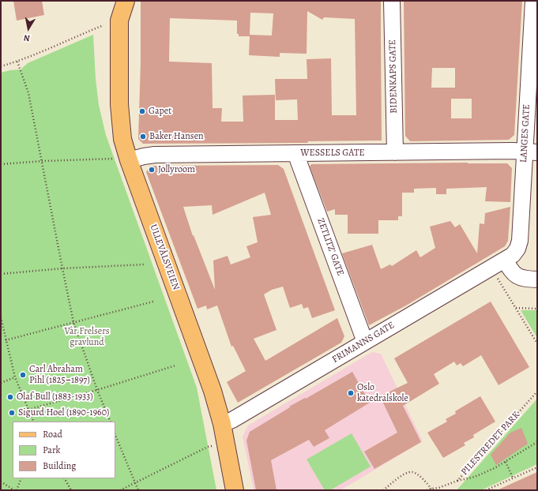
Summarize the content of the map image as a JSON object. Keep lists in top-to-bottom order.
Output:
{
  "streets": {
    "main road": ["ULLEVÅLSVEIEN"],
    "street": [
      "BIDENKAPS GATE",
      "LANGES GATE",
      "WESSELS GATE",
      "ZETLITZ’ GATE",
      "FRIMANNS GATE"
    ],
    "path": ["PILESTREDET PARK"]
  },
  "crossings": [
    ["BIDENKAPS GATE", "WESSELS GATE"],
    ["LANGES GATE", "WESSELS GATE"],
    ["LANGES GATE", "FRIMANNS GATE"],
    ["WESSELS GATE", "ZETLITZ’ GATE"],
    ["WESSELS GATE", "ULLEVÅLSVEIEN"],
    ["ZETLITZ’ GATE", "FRIMANNS GATE"],
    ["ULLEVÅLSVEIEN", "FRIMANNS GATE"]
  ],
  "parks": ["Vår Frelsers gravlund"],
  "places": [
    "Gapet",
    "Baker Hansen",
    "Jollyroom",
    "Carl Abraham Pihl (1825–1897)",
    "Oslo katedralskole",
    "Olaf Bull (1883-1933)",
    "Sigurd Hoel (1890-1960)"
  ],
  "legend": ["Road", "Park", "Building"],
  "north": "bottom"
}
